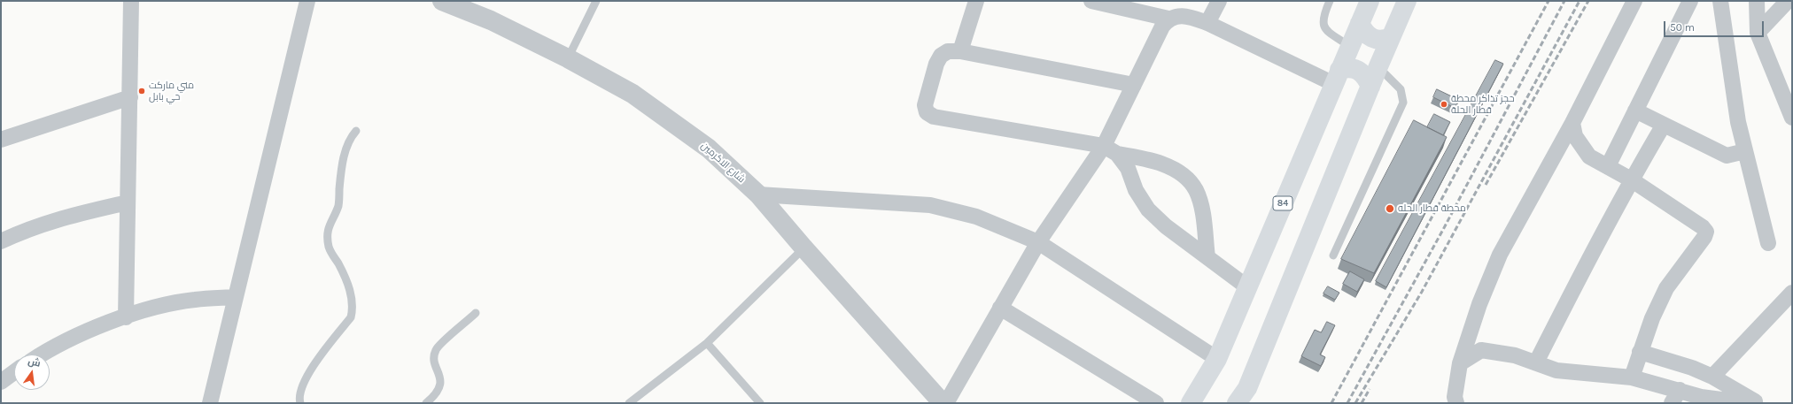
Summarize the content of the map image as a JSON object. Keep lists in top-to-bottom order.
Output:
{
  "streets": {
    "main road": ["84"],
    "street": ["شارع الاكرمين"]
  },
  "places": ["مني ماركت حي بابل", "حجز تذاكر محطة قطار الحلة", "محطة قطار الحله"],
  "scale_bar": "50 m",
  "north": "top"
}
